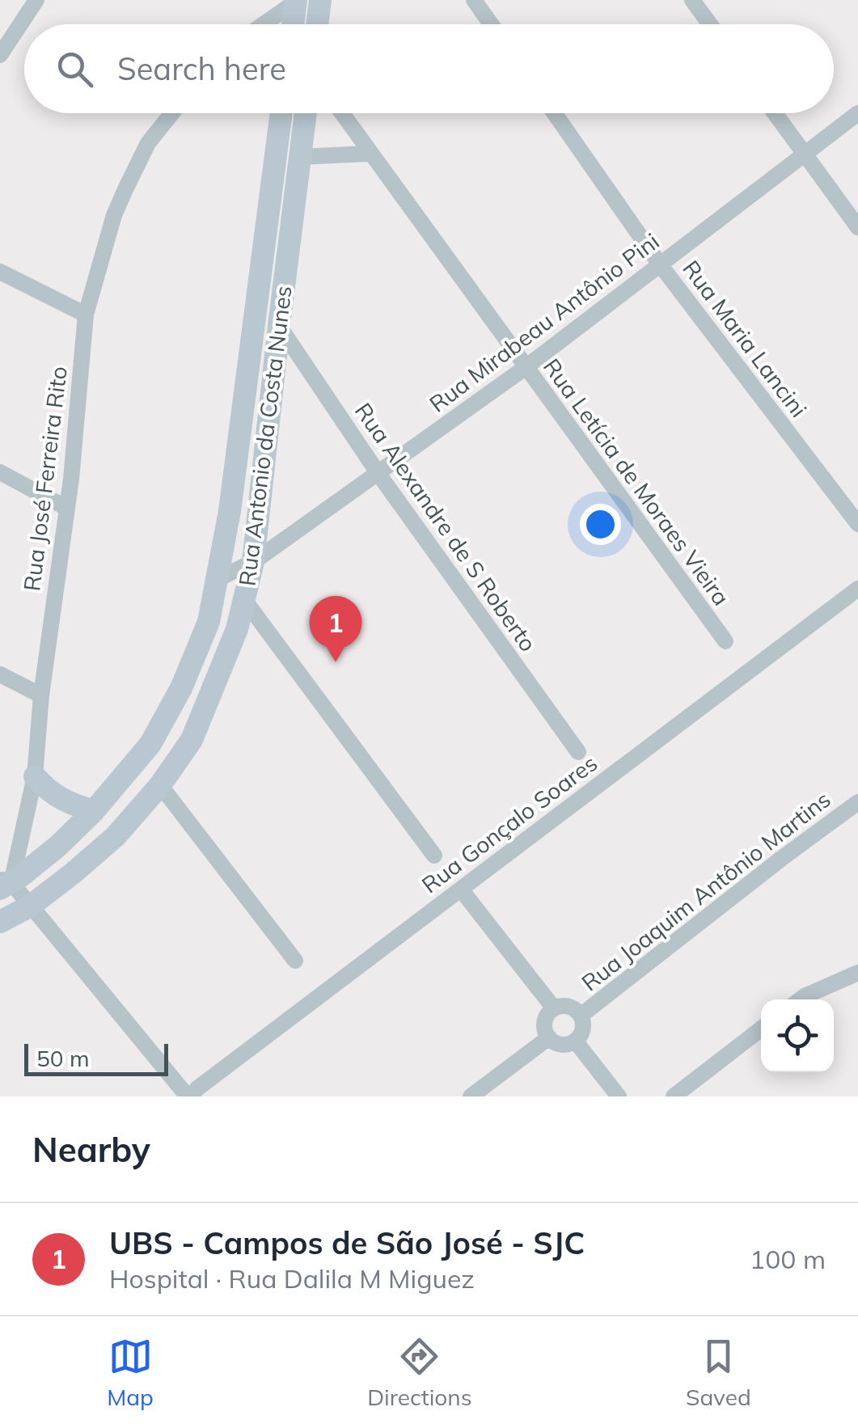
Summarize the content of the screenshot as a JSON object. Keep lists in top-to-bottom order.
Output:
{
  "streets": {
    "main road": ["Rua Antonio da Costa Nunes"],
    "street": [
      "Rua Mirabeau Antônio Pini",
      "Rua Maria Lancini",
      "Rua José Ferreira Rito",
      "Rua Letícia de Moraes Vieira",
      "Rua Alexandre de S Roberto",
      "Rua Gonçalo Soares",
      "Rua Joaquim Antônio Martins"
    ]
  },
  "crossings": [
    ["Rua Mirabeau Antônio Pini", "Rua Maria Lancini"],
    ["Rua Mirabeau Antônio Pini", "Rua Antonio da Costa Nunes"],
    ["Rua Mirabeau Antônio Pini", "Rua Letícia de Moraes Vieira"],
    ["Rua Mirabeau Antônio Pini", "Rua Alexandre de S Roberto"],
    ["Rua Antonio da Costa Nunes", "Rua José Ferreira Rito"],
    ["Rua Antonio da Costa Nunes", "Rua Alexandre de S Roberto"]
  ],
  "scale_bar": "50 m",
  "page": {
    "search": "Search here",
    "pins": "1",
    "scale": "50 m",
    "heading": "Nearby",
    "list": [
      {
        "mark": "1",
        "name": "UBS - Campos de São José - SJC",
        "note": "Hospital · Rua Dalila M Miguez",
        "value": "100 m"
      }
    ],
    "nav": ["Map", "Directions", "Saved"]
  }
}
